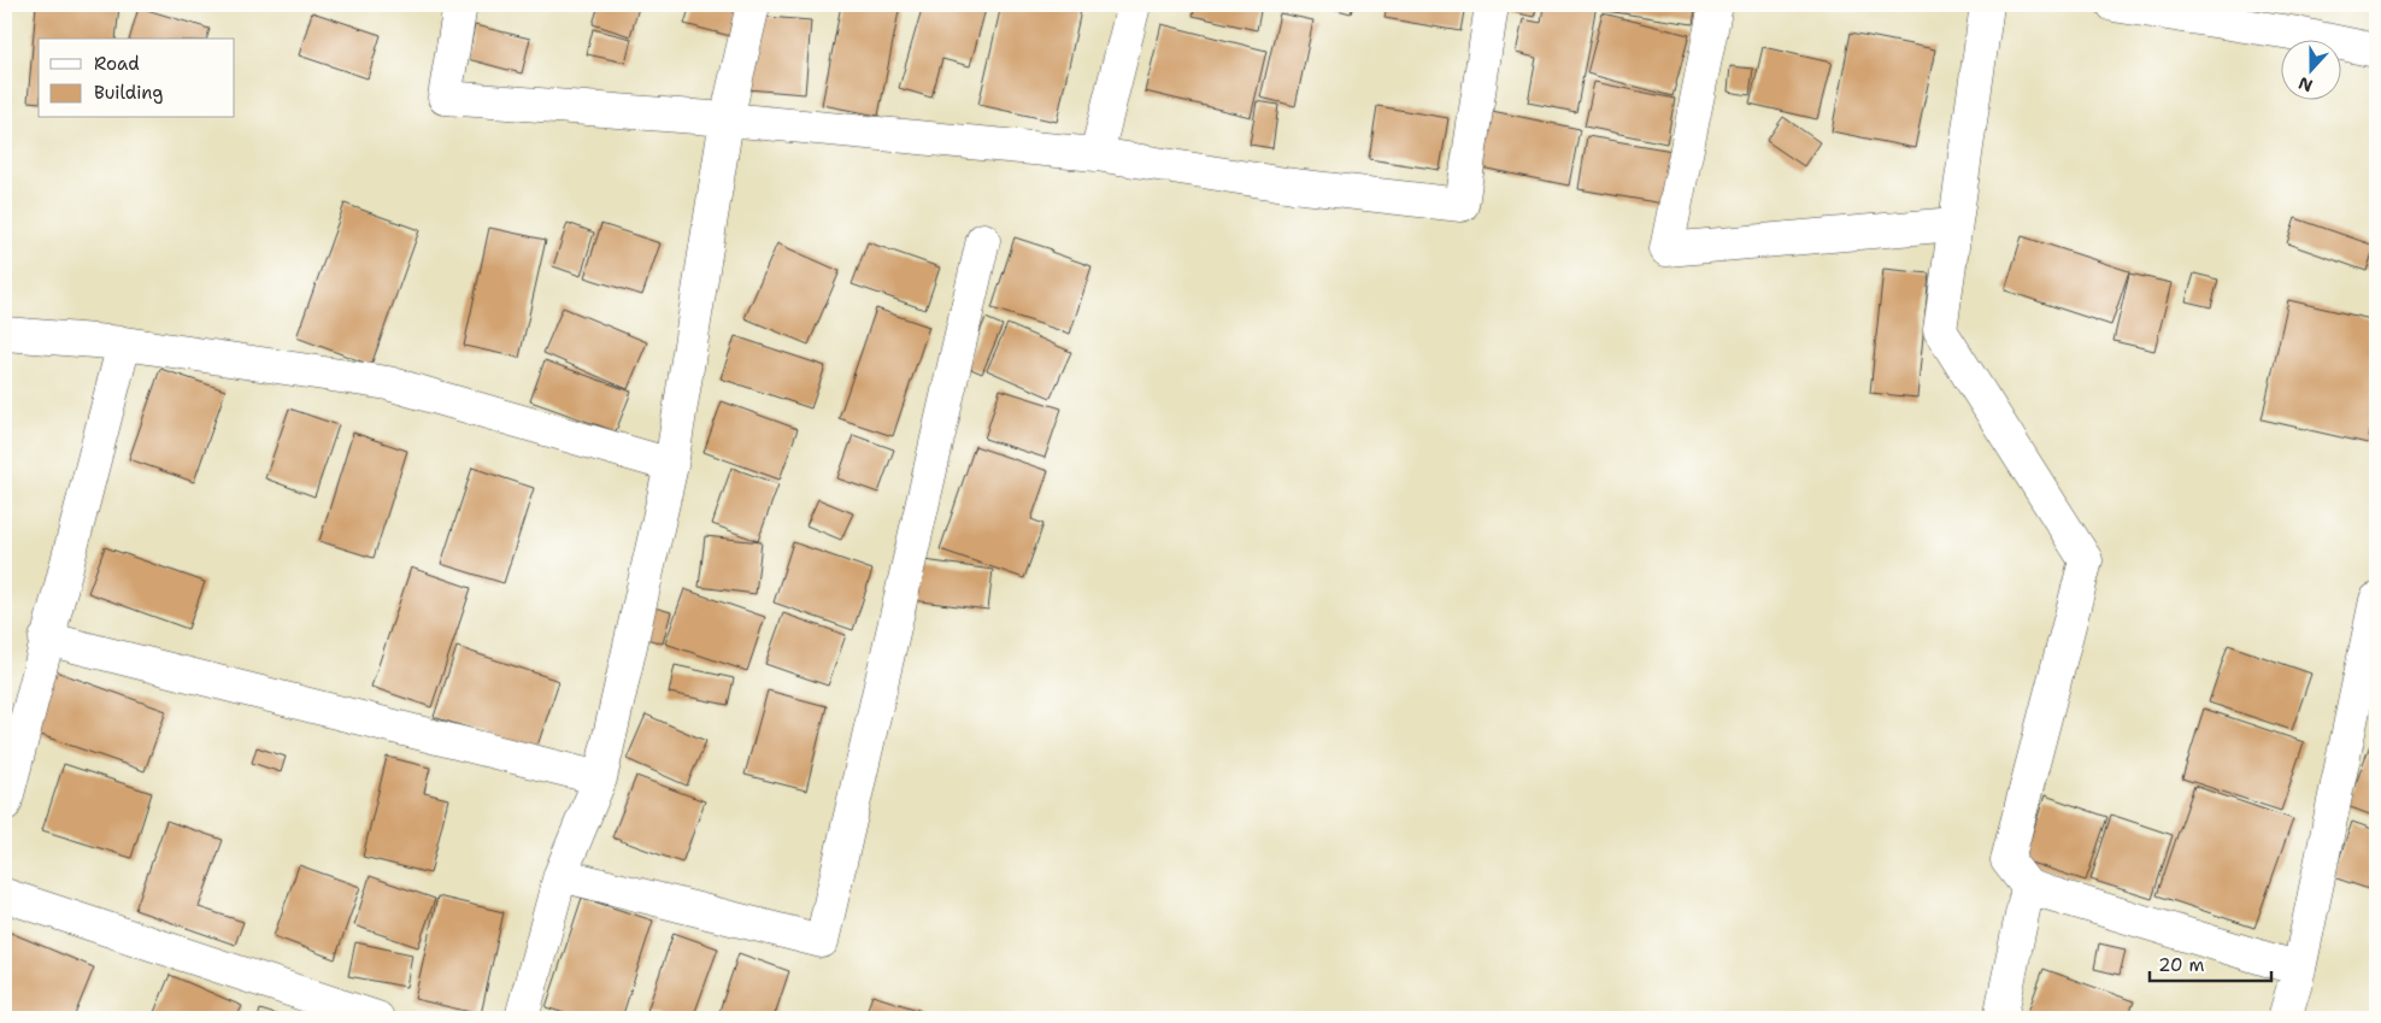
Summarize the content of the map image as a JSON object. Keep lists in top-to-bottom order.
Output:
{
  "legend": ["Road", "Building"],
  "scale_bar": "20 m",
  "north": "bottom"
}
